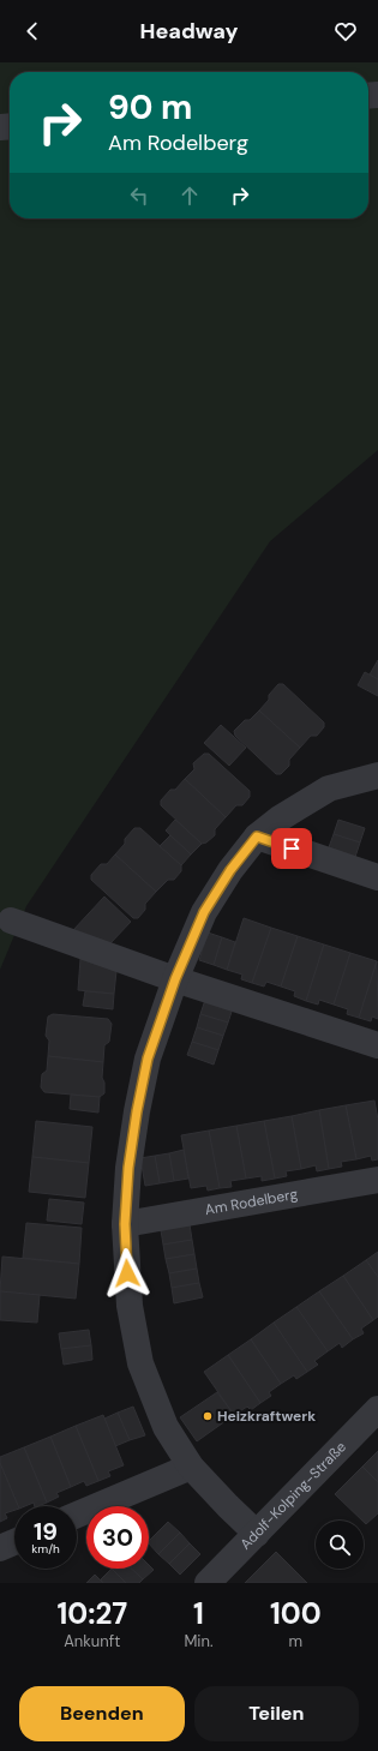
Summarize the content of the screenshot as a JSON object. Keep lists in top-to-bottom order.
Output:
{
  "streets": {
    "street": ["Am Rodelberg", "Adolf-Kolping-Straße"]
  },
  "places": ["Heizkraftwerk"],
  "page": {
    "header": "Headway",
    "turn": ["90 m", "Am Rodelberg"],
    "speed": "19 km/h",
    "limit": "30",
    "eta": [
      "10:27",
      "Ankunft",
      "1",
      "Min.",
      "100",
      "m"
    ],
    "buttons": ["Beenden", "Teilen"]
  }
}
